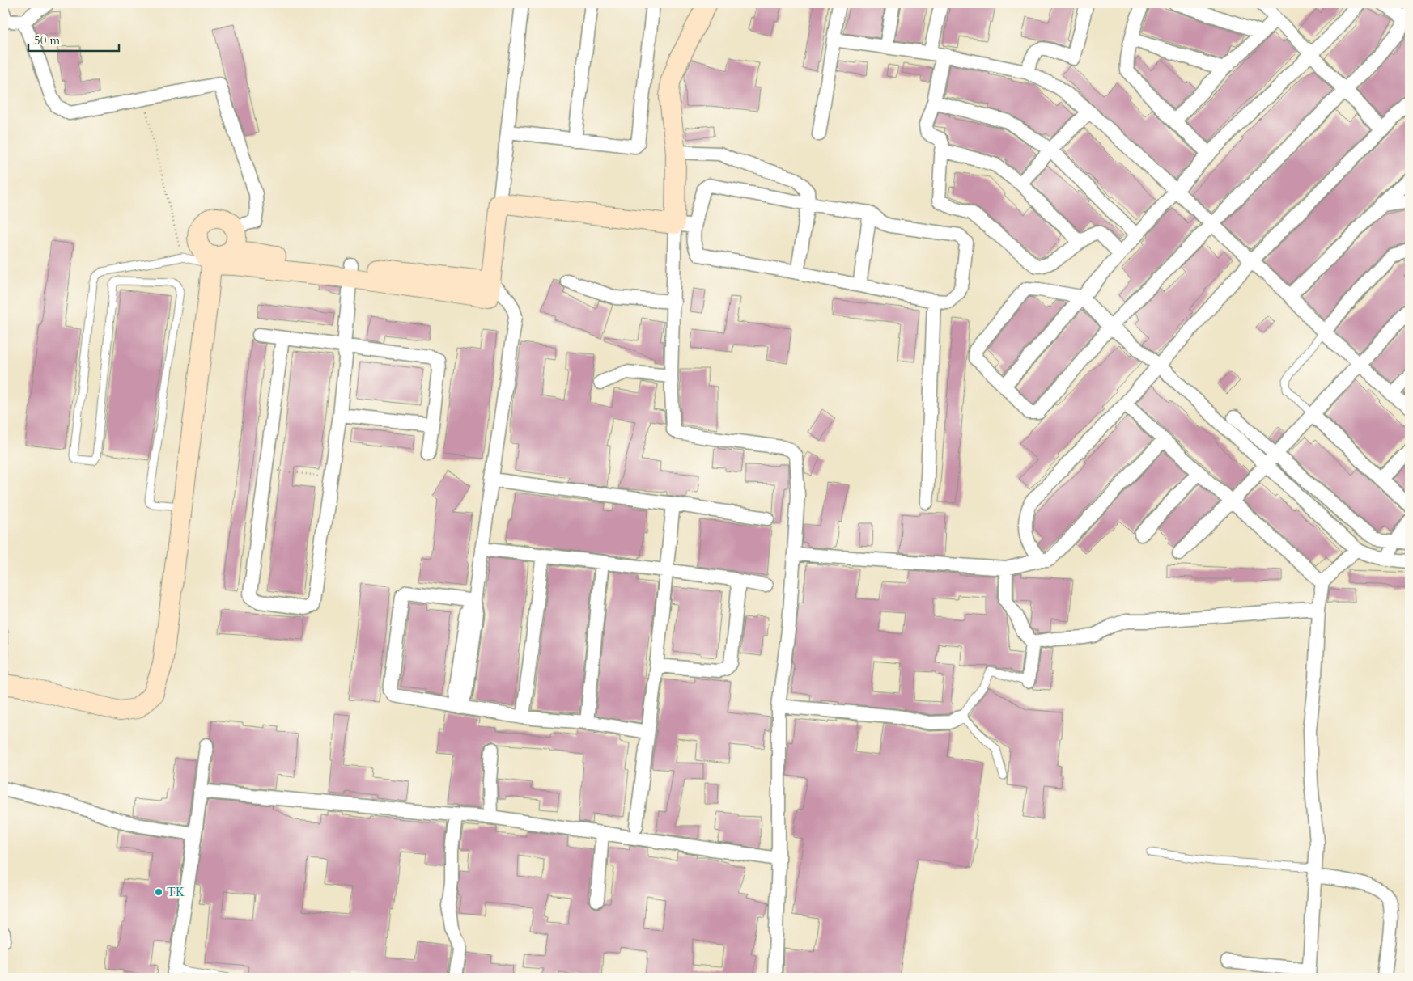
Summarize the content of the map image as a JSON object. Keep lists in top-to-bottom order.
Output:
{
  "places": ["TK"],
  "scale_bar": "50 m"
}
